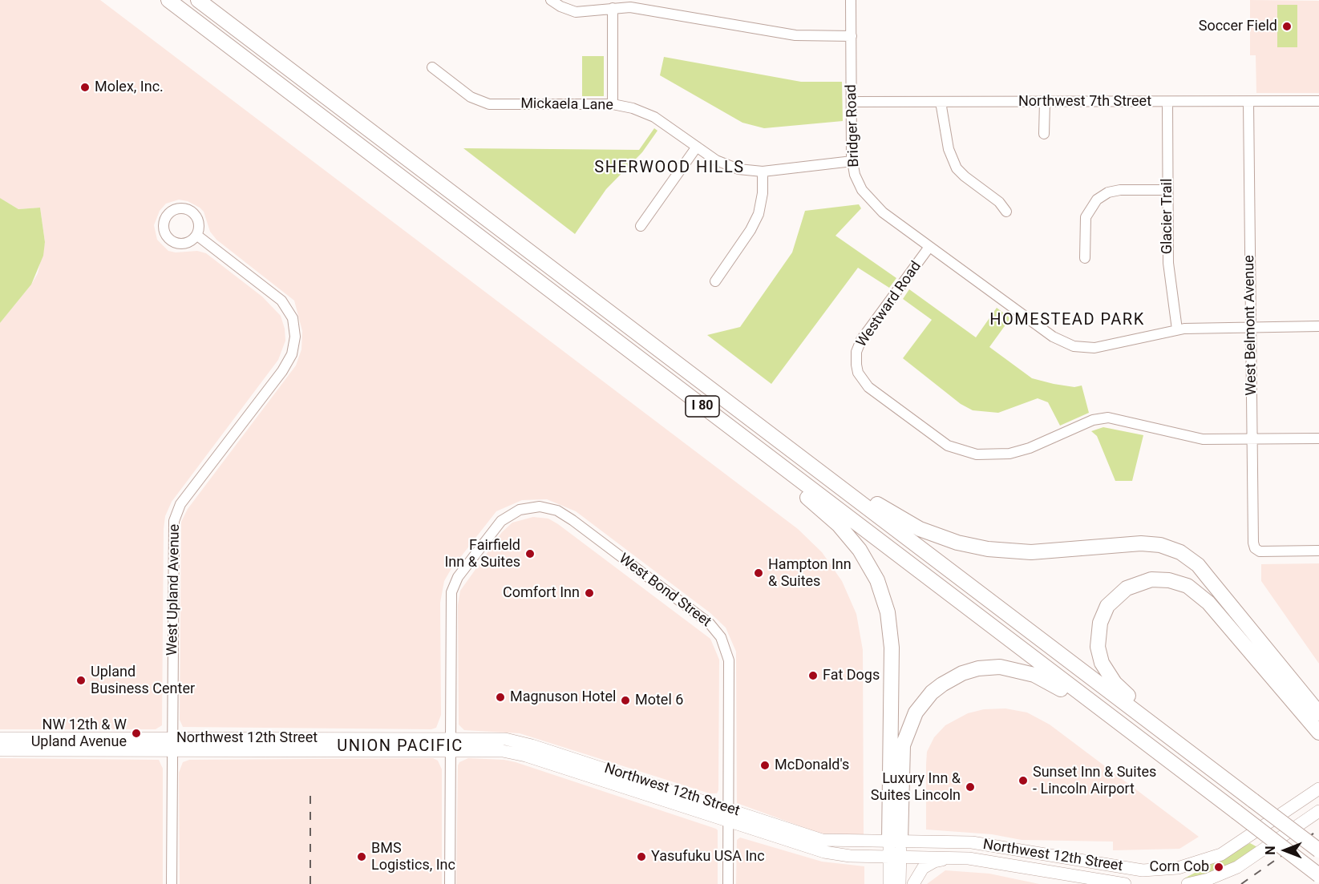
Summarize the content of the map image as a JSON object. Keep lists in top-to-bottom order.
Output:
{
  "streets": {
    "highway": ["I 80"],
    "main road": ["Northwest 12th Street"],
    "street": [
      "Northwest 7th Street",
      "Mickaela Lane",
      "Bridger Road",
      "Glacier Trail",
      "Westward Road",
      "West Belmont Avenue",
      "West Upland Avenue",
      "West Bond Street"
    ]
  },
  "crossings": [
    ["Northwest 7th Street", "Bridger Road"],
    ["Northwest 7th Street", "Glacier Trail"],
    ["Northwest 7th Street", "West Belmont Avenue"],
    ["Mickaela Lane", "Bridger Road"],
    ["Bridger Road", "Glacier Trail"],
    ["Bridger Road", "Westward Road"],
    ["Bridger Road", "West Belmont Avenue"],
    ["Westward Road", "West Belmont Avenue"],
    ["West Upland Avenue", "Northwest 12th Street"],
    ["West Bond Street", "Northwest 12th Street"]
  ],
  "districts": ["SHERWOOD HILLS", "HOMESTEAD PARK", "UNION PACIFIC"],
  "places": [
    "Soccer Field",
    "Molex, Inc.",
    "Fairfield Inn & Suites",
    "Hampton Inn & Suites",
    "Comfort Inn",
    "Fat Dogs",
    "Upland Business Center",
    "Magnuson Hotel",
    "Motel 6",
    "NW 12th & W Upland Avenue",
    "McDonald's",
    "Sunset Inn & Suites - Lincoln Airport",
    "Luxury Inn & Suites Lincoln",
    "BMS Logistics, Inc",
    "Yasufuku USA Inc",
    "Corn Cob"
  ],
  "north": "left"
}
